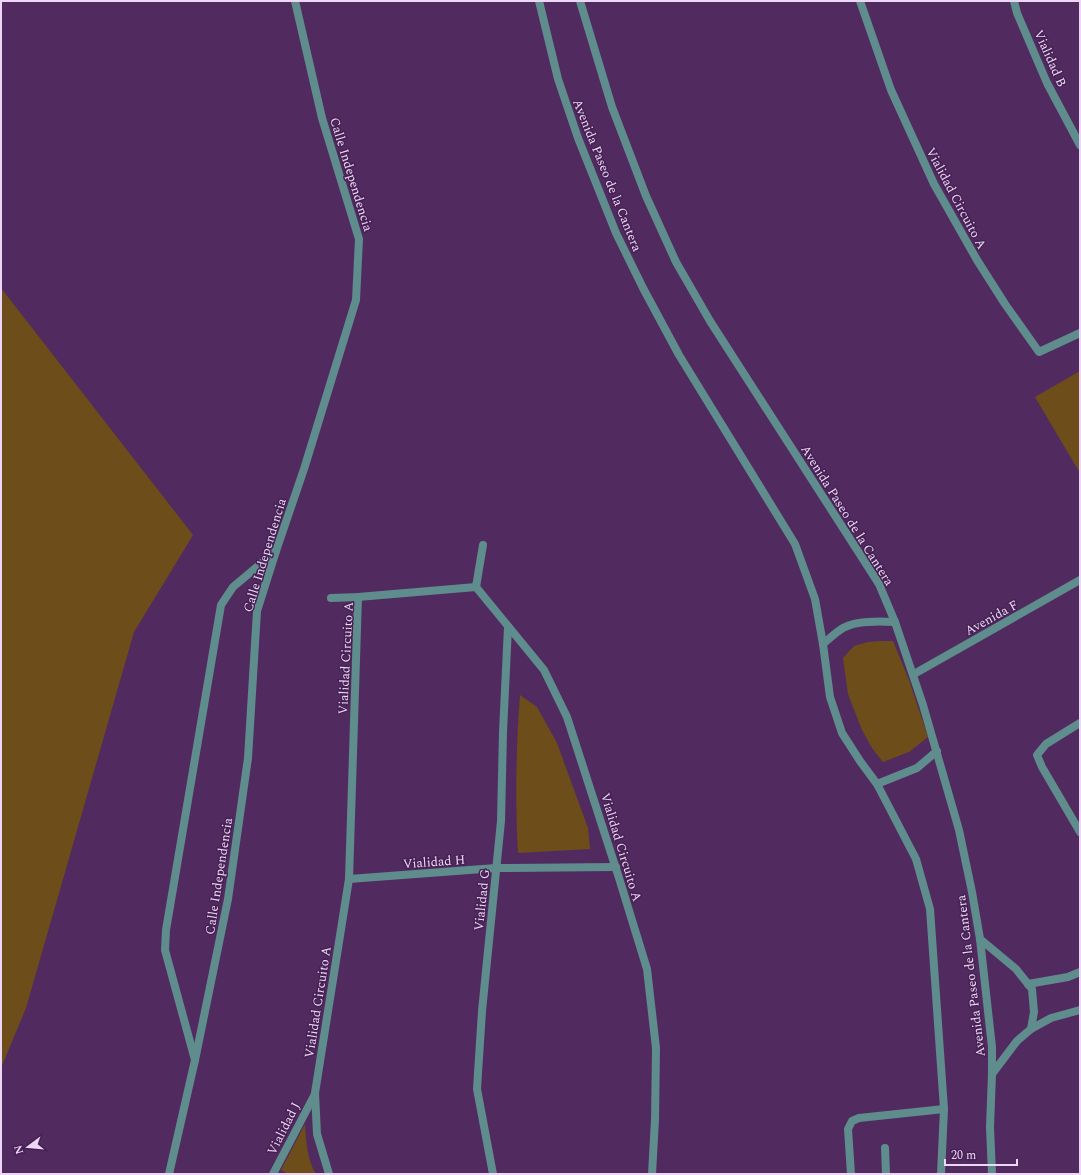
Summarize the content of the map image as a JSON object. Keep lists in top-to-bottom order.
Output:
{
  "streets": {
    "street": [
      "Vialidad B",
      "Calle Independencia",
      "Avenida Paseo de la Cantera",
      "Vialidad Circuito A",
      "Avenida F",
      "Vialidad H",
      "Vialidad G",
      "Vialidad J"
    ]
  },
  "crossings": [
    ["Avenida Paseo de la Cantera", "Avenida F"],
    ["Vialidad Circuito A", "Vialidad H"],
    ["Vialidad Circuito A", "Vialidad G"],
    ["Vialidad Circuito A", "Vialidad J"],
    ["Vialidad H", "Vialidad G"]
  ],
  "scale_bar": "20 m",
  "north": "left"
}
